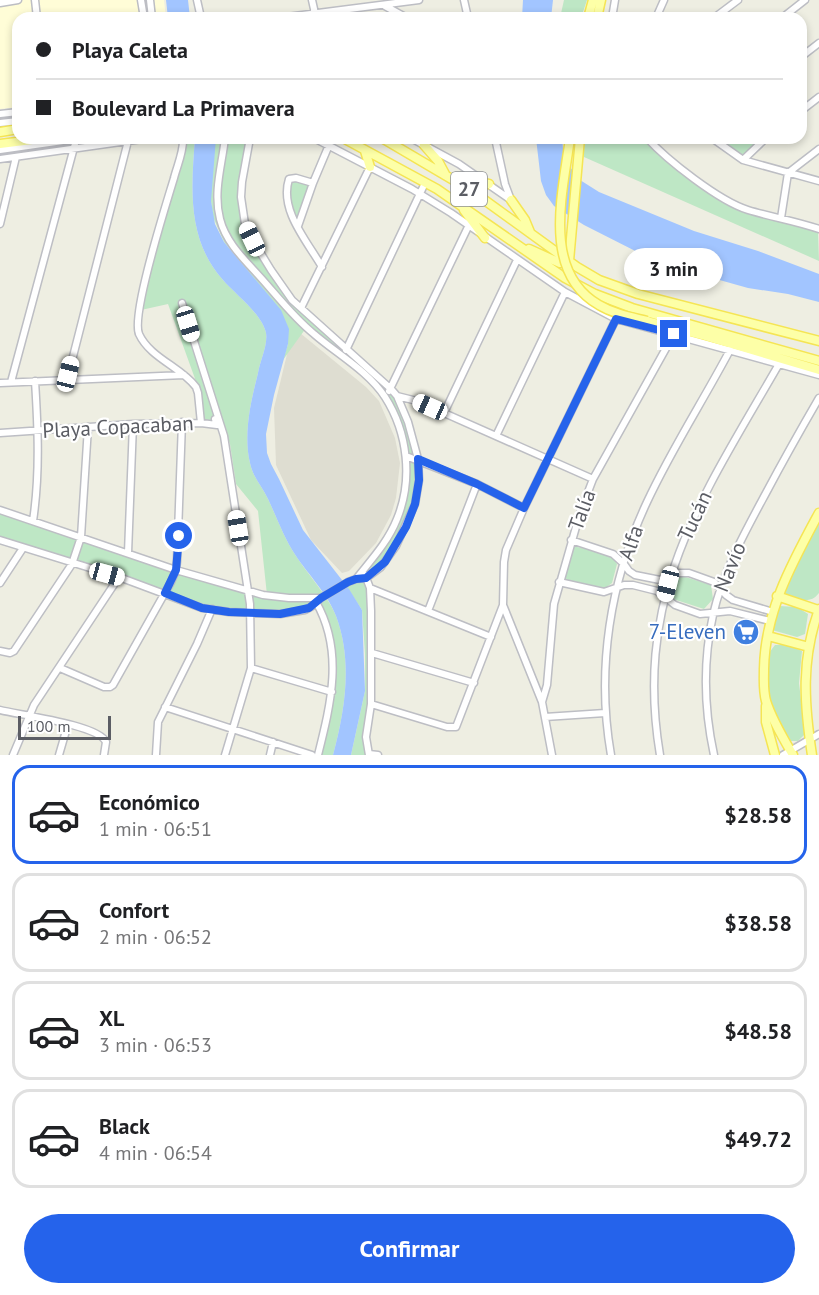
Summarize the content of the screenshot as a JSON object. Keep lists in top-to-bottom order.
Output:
{
  "streets": {
    "main road": ["27"],
    "street": [
      "Playa Copacaban",
      "Talía",
      "Tucán",
      "Alfa",
      "Navío"
    ]
  },
  "crossings": [
    ["Tucán", "Navío"]
  ],
  "places": {
    "supermarket": ["7-Eleven"]
  },
  "scale_bar": "100 m",
  "page": {
    "banner": ["Playa Caleta", "Boulevard La Primavera"],
    "bubble": "3 min",
    "scale": "100 m",
    "list": [
      {
        "name": "Económico",
        "note": "1 min · 06:51",
        "value": "$28.58"
      },
      {
        "name": "Confort",
        "note": "2 min · 06:52",
        "value": "$38.58"
      },
      {
        "name": "XL",
        "note": "3 min · 06:53",
        "value": "$48.58"
      },
      {
        "name": "Black",
        "note": "4 min · 06:54",
        "value": "$49.72"
      }
    ],
    "buttons": "Confirmar"
  }
}
